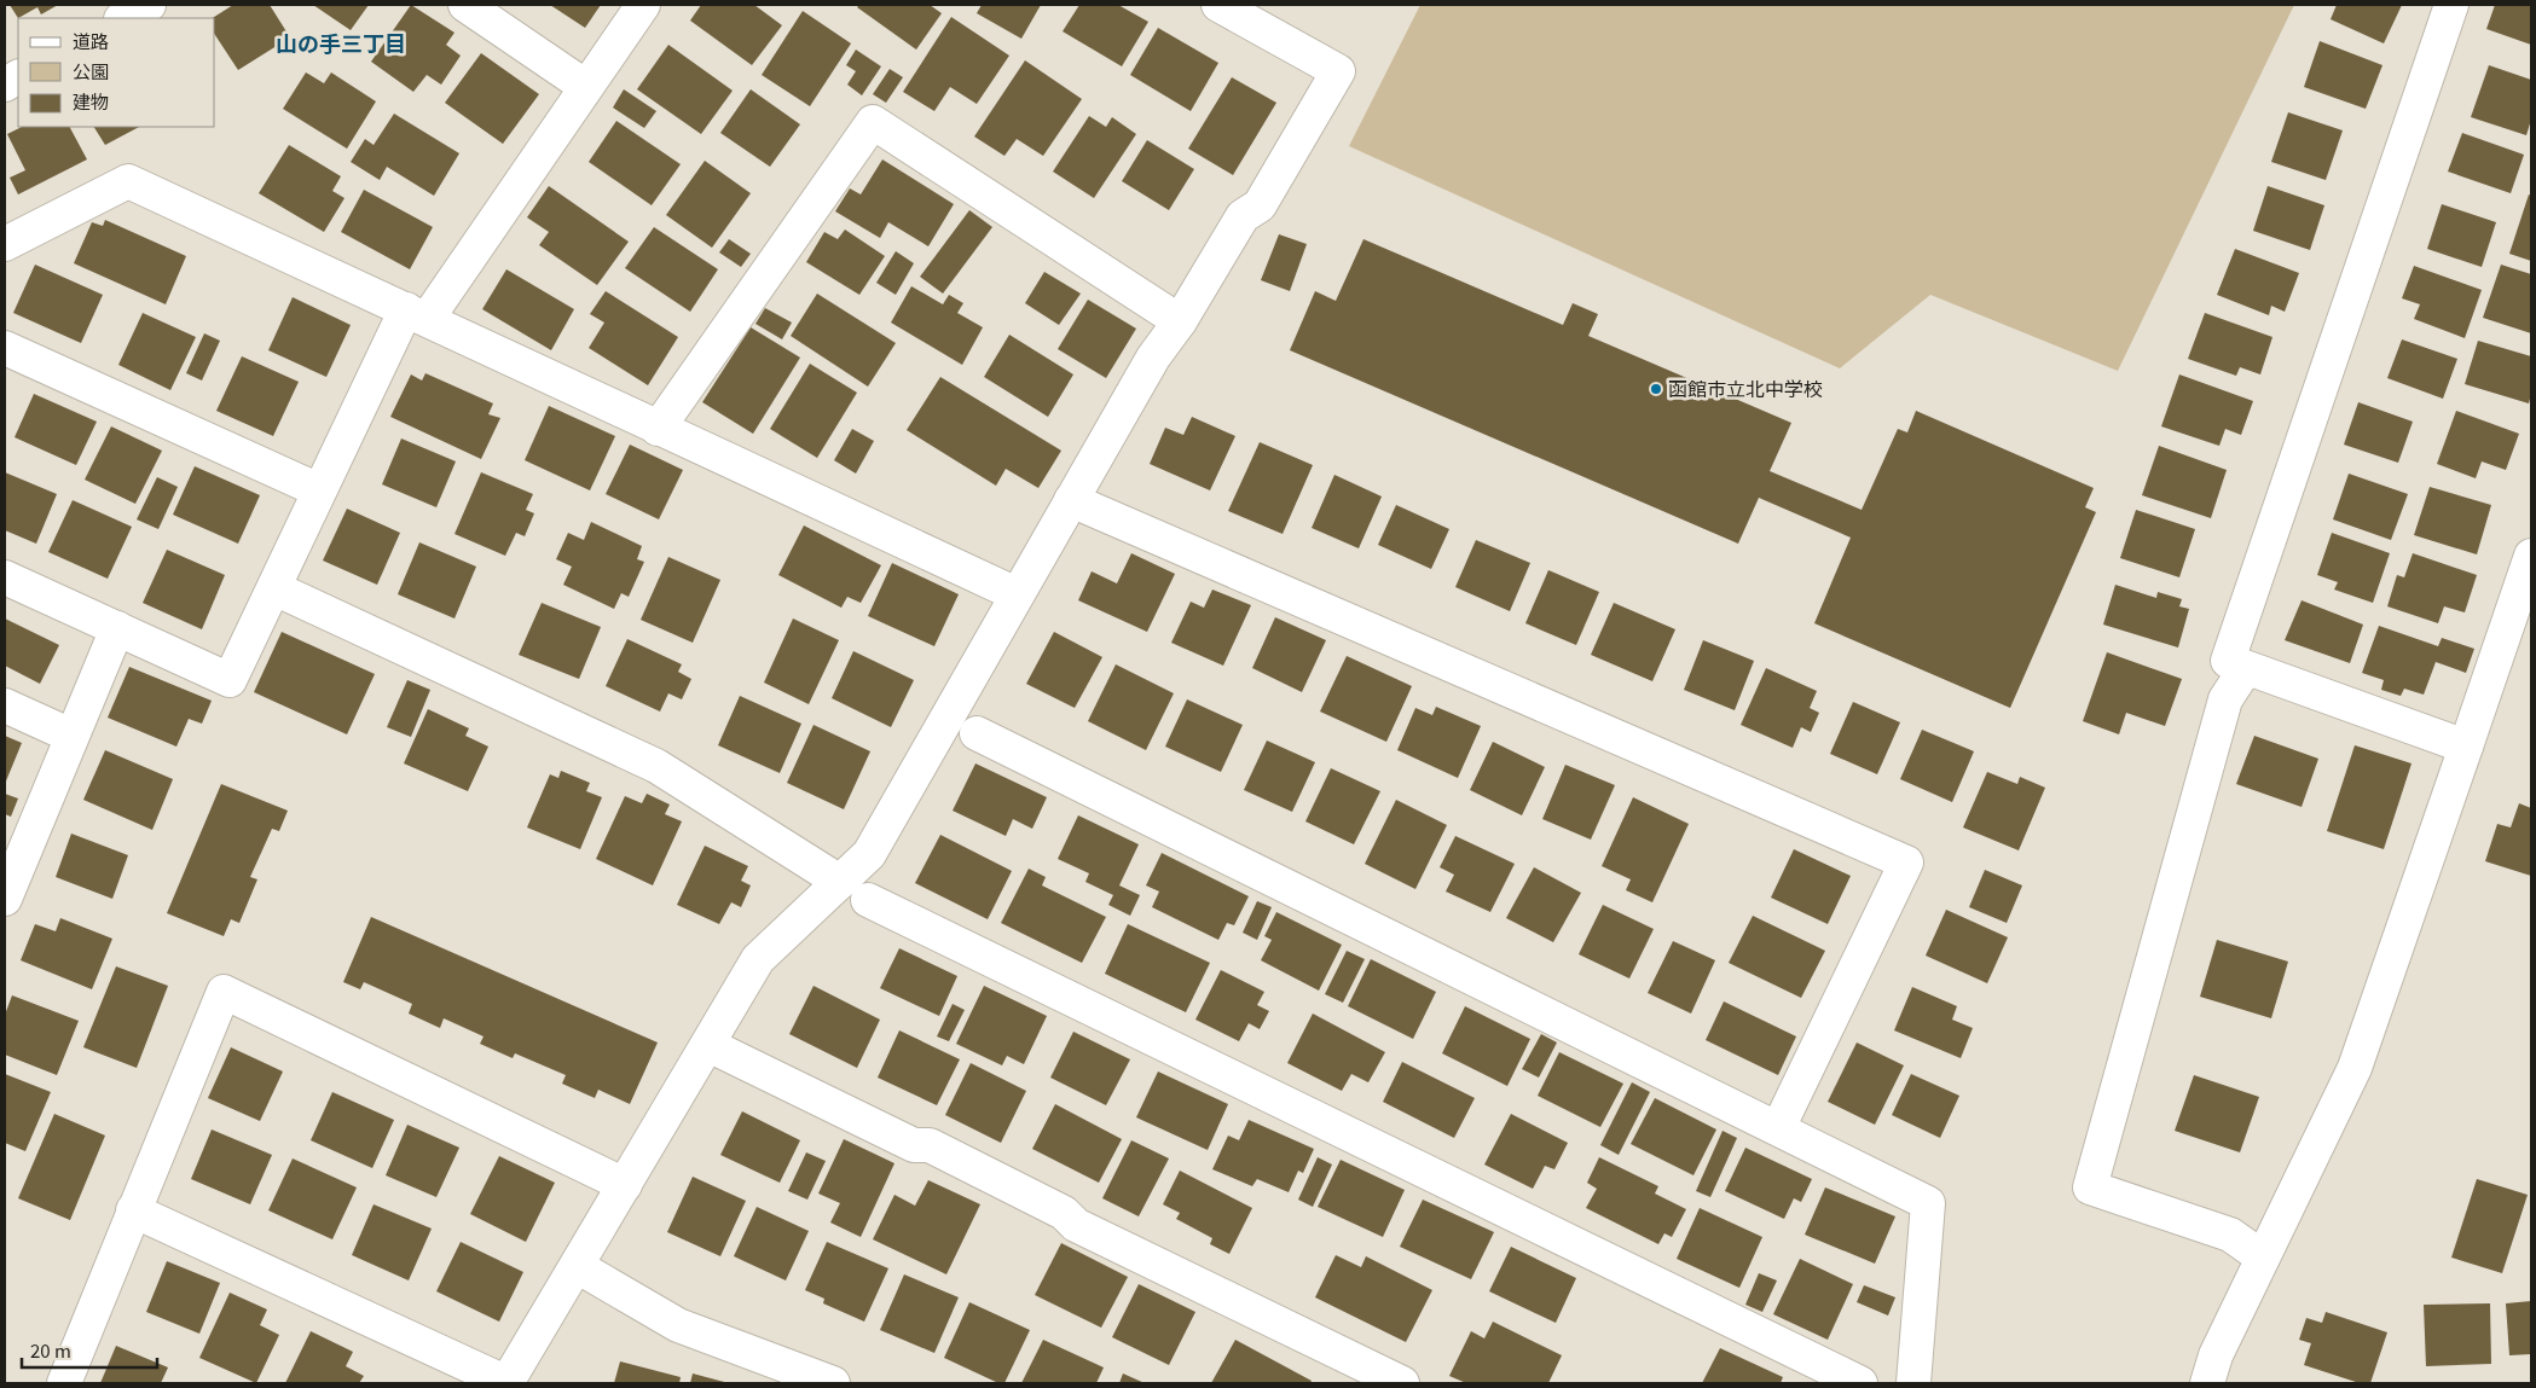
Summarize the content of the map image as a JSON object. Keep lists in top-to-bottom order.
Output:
{
  "districts": ["山の手三丁目"],
  "places": ["函館市立北中学校"],
  "legend": ["道路", "公園", "建物"],
  "scale_bar": "20 m"
}
